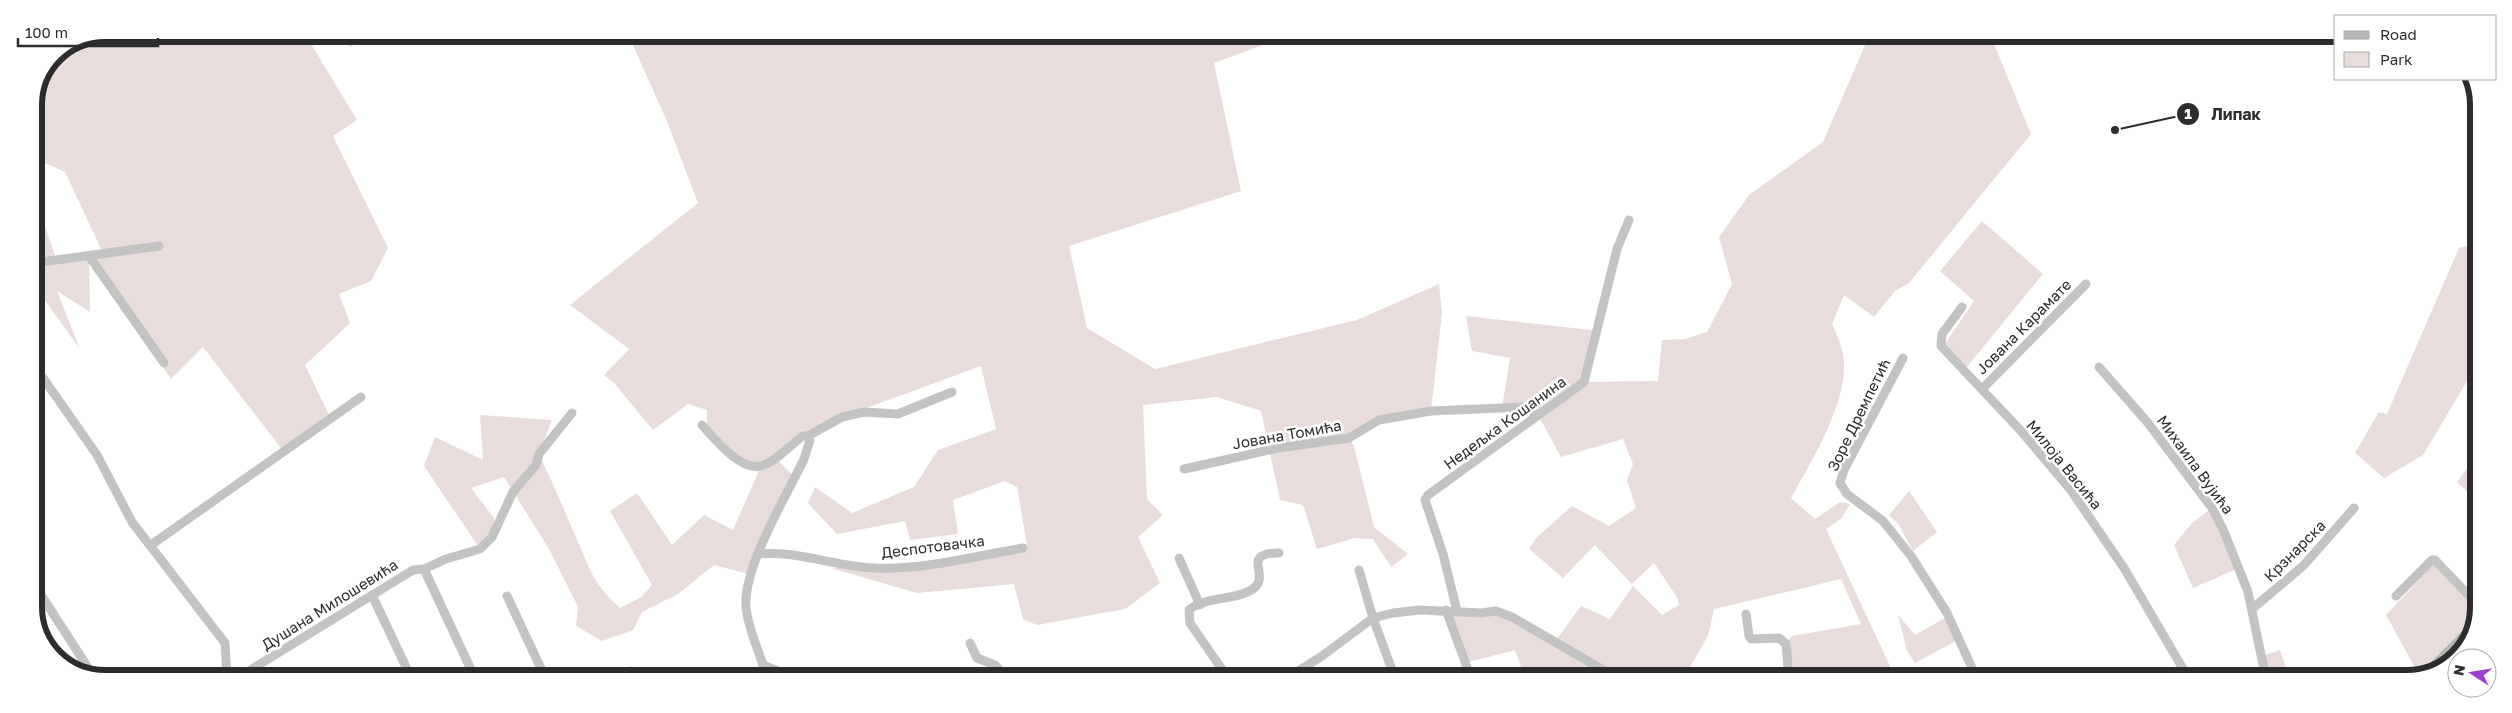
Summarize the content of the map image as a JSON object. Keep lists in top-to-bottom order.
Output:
{
  "streets": {
    "street": [
      "Јована Карамате",
      "Зоре Дремпетић",
      "Недељка Кошанина",
      "Јована Томића",
      "Милоја Васића",
      "Михаила Вујића",
      "Деспотовачка",
      "Крзнарска",
      "Душана Милошевића"
    ]
  },
  "crossings": [
    ["Јована Карамате", "Милоја Васића"],
    ["Недељка Кошанина", "Јована Томића"],
    ["Михаила Вујића", "Крзнарска"]
  ],
  "places": ["Липак"],
  "legend": ["Road", "Park"],
  "scale_bar": "100 m",
  "north": "left"
}
